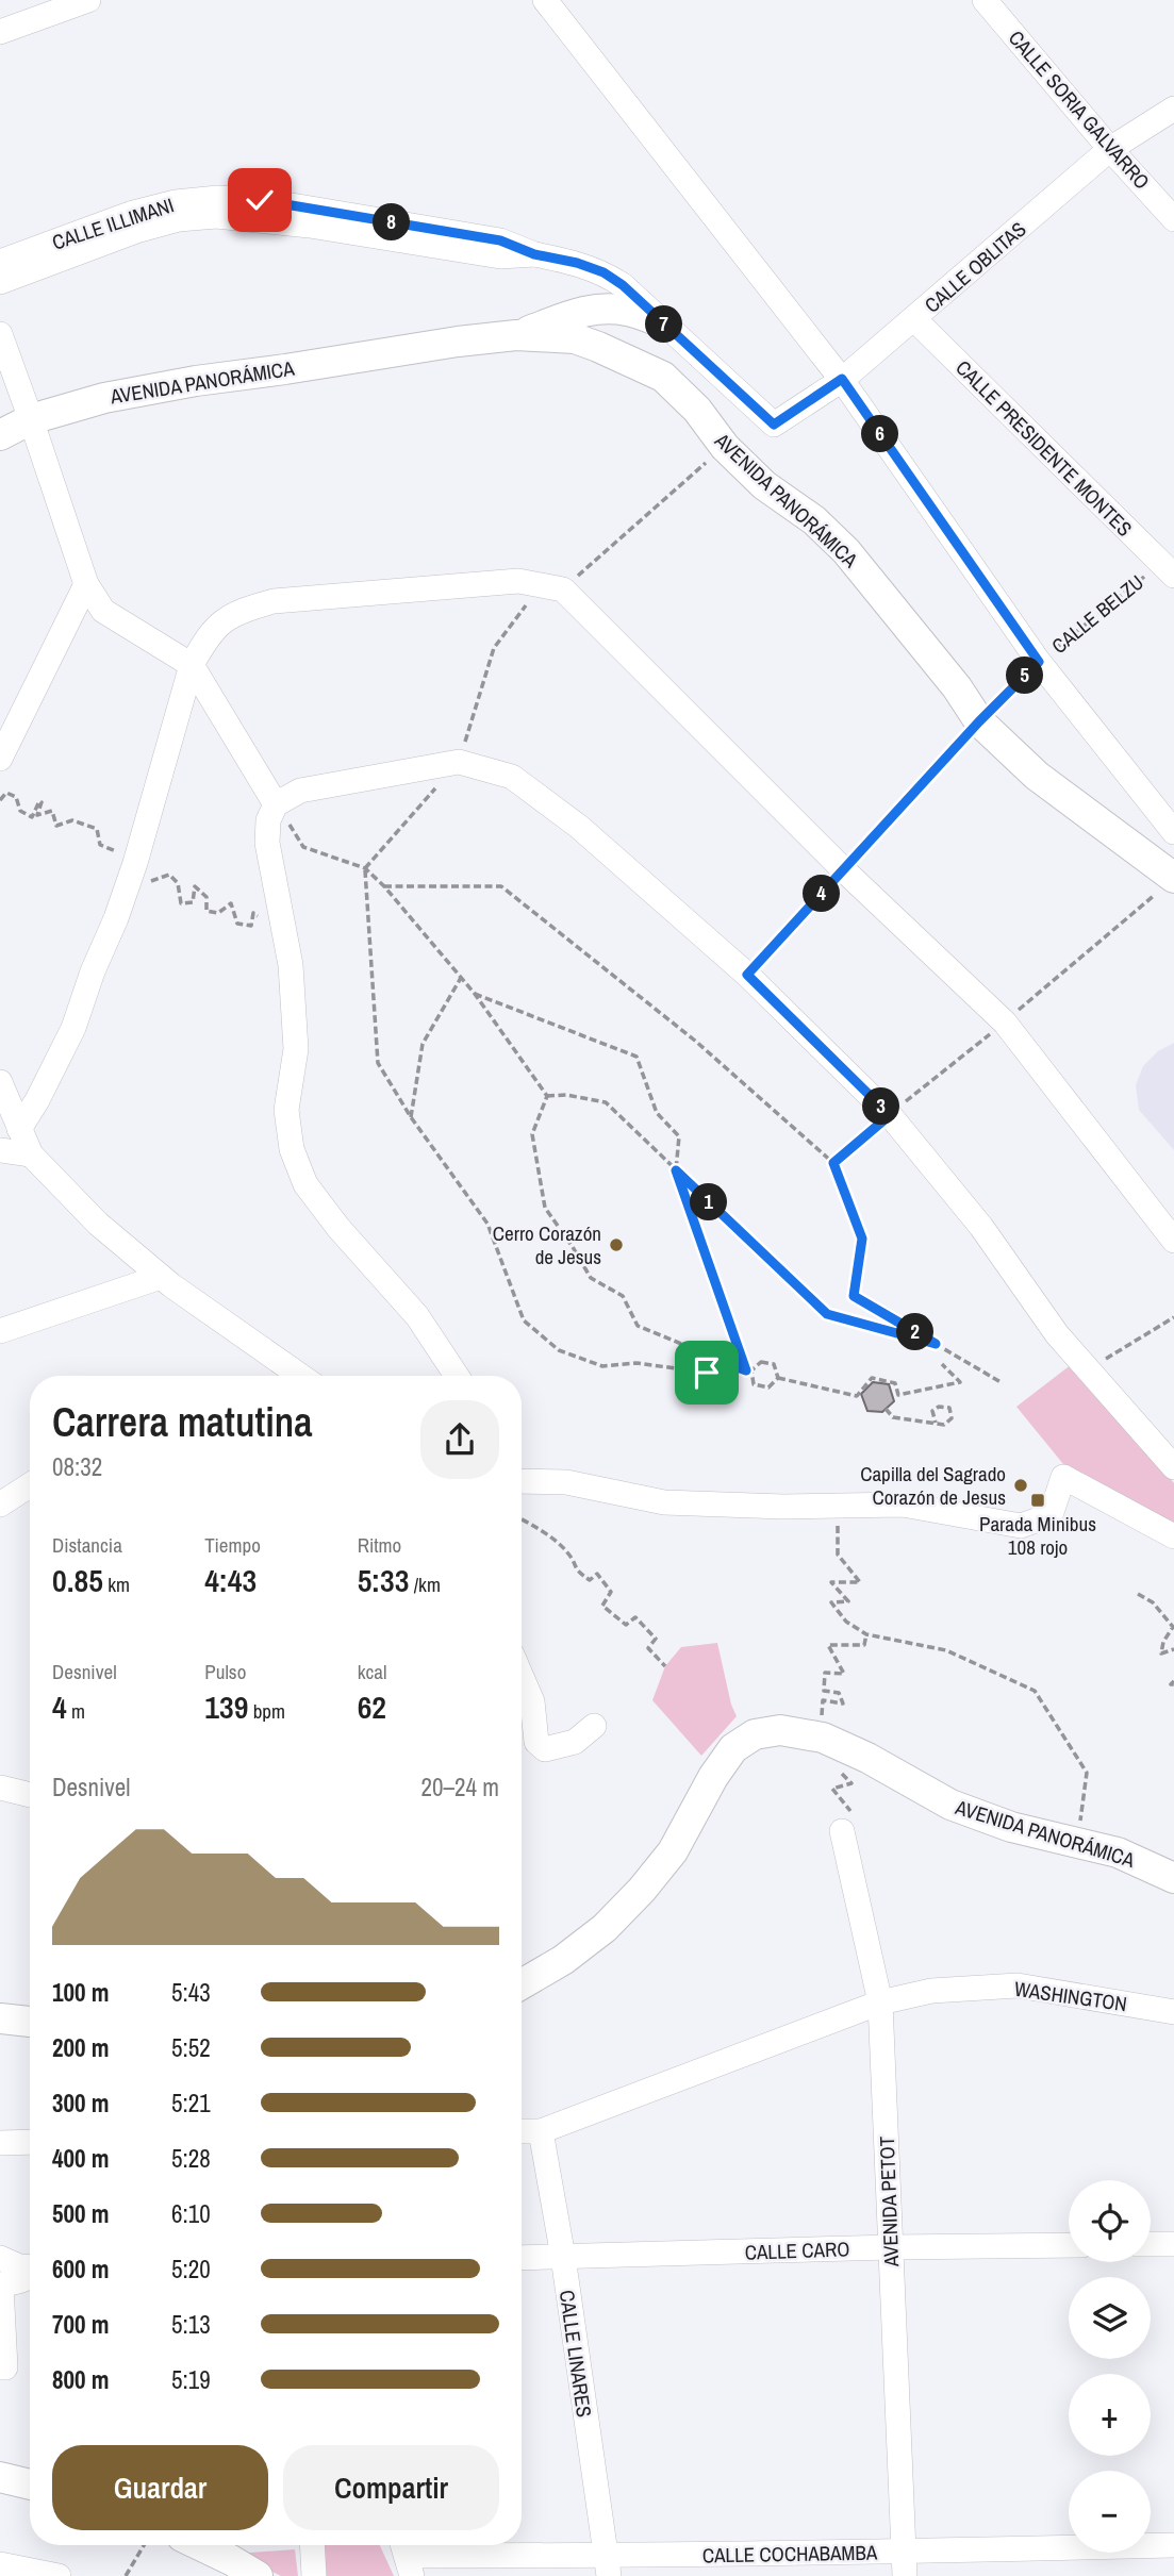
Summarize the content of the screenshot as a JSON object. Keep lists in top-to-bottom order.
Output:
{
  "streets": {
    "main road": ["AVENIDA PANORÁMICA"],
    "street": [
      "CALLE SORIA GALVARRO",
      "CALLE ILLIMANI",
      "CALLE OBLITAS",
      "CALLE PRESIDENTE MONTES",
      "WASHINGTON",
      "AVENIDA PETOT",
      "CALLE CARO",
      "CALLE LINARES",
      "CALLE COCHABAMBA"
    ],
    "path": ["CALLE BELZU"]
  },
  "crossings": [
    ["CALLE SORIA GALVARRO", "CALLE OBLITAS"],
    ["CALLE ILLIMANI", "CALLE OBLITAS"],
    ["CALLE ILLIMANI", "AVENIDA PANORÁMICA"],
    ["CALLE OBLITAS", "CALLE PRESIDENTE MONTES"],
    ["AVENIDA PANORÁMICA", "CALLE BELZU"],
    ["CALLE PRESIDENTE MONTES", "CALLE BELZU"],
    ["WASHINGTON", "AVENIDA PETOT"],
    ["WASHINGTON", "CALLE LINARES"],
    ["AVENIDA PETOT", "CALLE CARO"],
    ["AVENIDA PETOT", "CALLE COCHABAMBA"],
    ["CALLE CARO", "CALLE LINARES"],
    ["CALLE LINARES", "CALLE COCHABAMBA"]
  ],
  "places": {
    "other": ["Cerro Corazón de Jesus", "Capilla del Sagrado Corazón de Jesus"],
    "transit": ["Parada Minibus 108 rojo"]
  },
  "page": {
    "pins": [
      "8",
      "7",
      "6",
      "5",
      "4",
      "3",
      "1",
      "2"
    ],
    "heading": ["Carrera matutina", "08:32"],
    "stats": [
      ["Distancia", "0.85 km"],
      ["Tiempo", "4:43"],
      ["Ritmo", "5:33 /km"],
      ["Desnivel", "4 m"],
      ["Pulso", "139 bpm"],
      ["kcal", "62"]
    ],
    "chart": ["Desnivel", "20–24 m"],
    "list": [
      {
        "name": "100 m",
        "note": "5:43"
      },
      {
        "name": "200 m",
        "note": "5:52"
      },
      {
        "name": "300 m",
        "note": "5:21"
      },
      {
        "name": "400 m",
        "note": "5:28"
      },
      {
        "name": "500 m",
        "note": "6:10"
      },
      {
        "name": "600 m",
        "note": "5:20"
      },
      {
        "name": "700 m",
        "note": "5:13"
      },
      {
        "name": "800 m",
        "note": "5:19"
      }
    ],
    "map_buttons": ["+", "−"],
    "buttons": ["Guardar", "Compartir"]
  }
}
